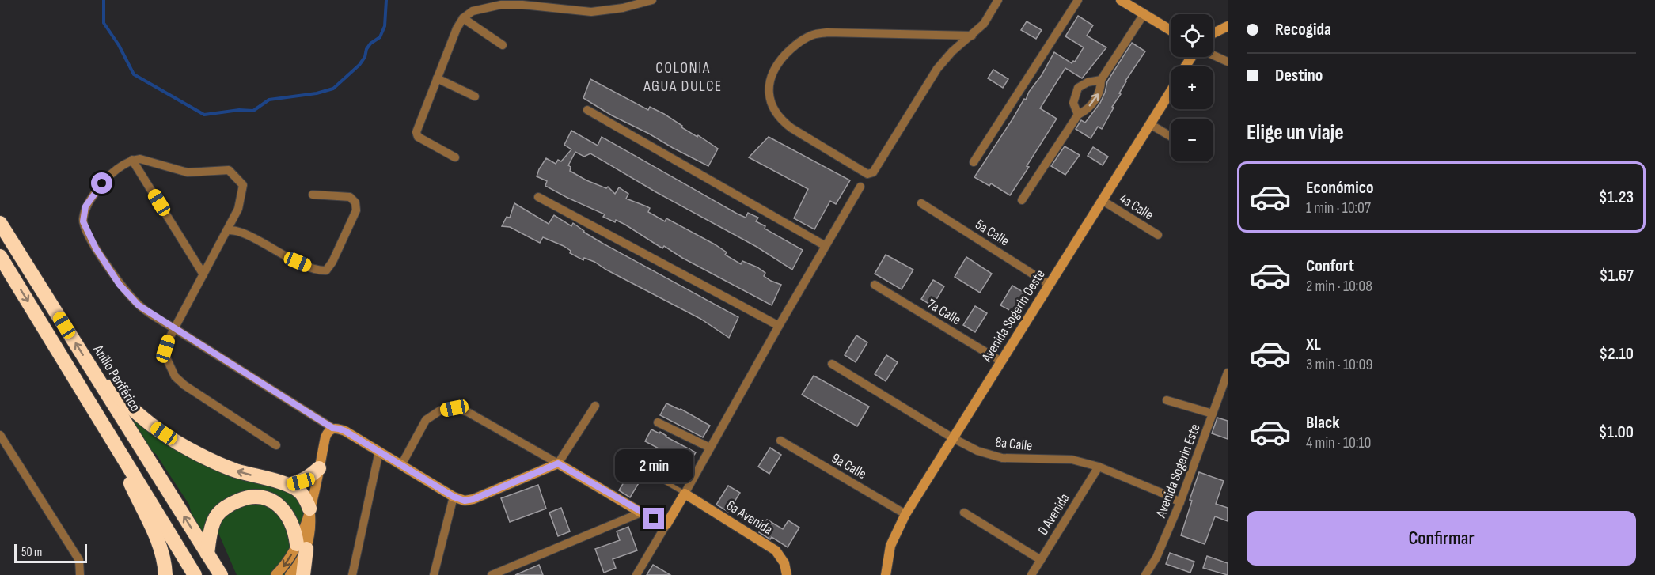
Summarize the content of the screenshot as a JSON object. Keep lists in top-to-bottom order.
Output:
{
  "streets": {
    "highway": ["Anillo Periférico"],
    "street": [
      "4a Calle",
      "5a Calle",
      "7a Calle",
      "Avenida Sogerin Oeste",
      "8a Calle",
      "9a Calle",
      "Avenida Sogerin Este",
      "0 Avenida",
      "6a Avenida"
    ]
  },
  "crossings": [
    ["4a Calle", "Avenida Sogerin Oeste"],
    ["5a Calle", "Avenida Sogerin Oeste"],
    ["7a Calle", "Avenida Sogerin Oeste"],
    ["Avenida Sogerin Oeste", "8a Calle"],
    ["Avenida Sogerin Oeste", "9a Calle"],
    ["8a Calle", "Avenida Sogerin Este"],
    ["8a Calle", "0 Avenida"]
  ],
  "districts": ["COLONIA AGUA DULCE"],
  "scale_bar": "50 m",
  "page": {
    "banner": ["Recogida", "Destino"],
    "map_buttons": ["+", "−"],
    "heading": "Elige un viaje",
    "list": [
      {
        "name": "Económico",
        "note": "1 min · 10:07",
        "value": "$1.23"
      },
      {
        "name": "Confort",
        "note": "2 min · 10:08",
        "value": "$1.67"
      },
      {
        "name": "XL",
        "note": "3 min · 10:09",
        "value": "$2.10"
      },
      {
        "name": "Black",
        "note": "4 min · 10:10",
        "value": "$1.00"
      }
    ],
    "bubble": "2 min",
    "buttons": "Confirmar",
    "scale": "50 m"
  }
}
